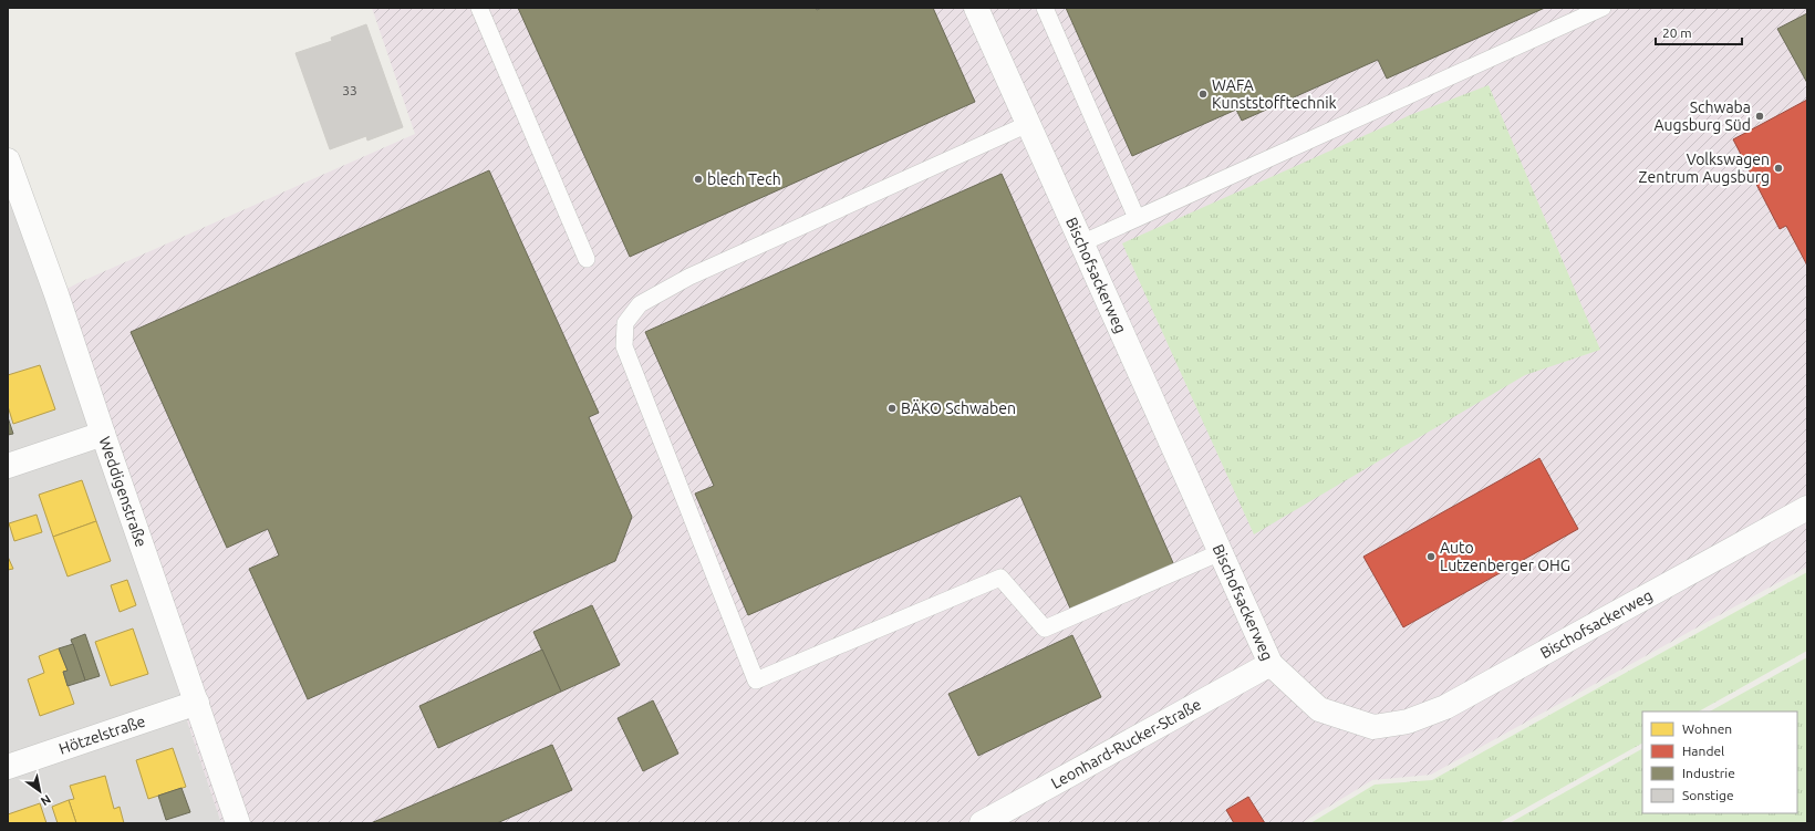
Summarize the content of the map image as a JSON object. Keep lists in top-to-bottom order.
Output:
{
  "streets": {
    "street": [
      "Bischofsackerweg",
      "Weddigenstraße",
      "Hötzelstraße",
      "Leonhard-Rucker-Straße"
    ]
  },
  "crossings": [
    ["Bischofsackerweg", "Leonhard-Rucker-Straße"],
    ["Weddigenstraße", "Hötzelstraße"]
  ],
  "places": [
    "WAFA Kunststofftechnik",
    "Schwaba Augsburg Süd",
    "Volkswagen Zentrum Augsburg",
    "blech Tech",
    "BÄKO Schwaben",
    "Auto Lutzenberger OHG"
  ],
  "house_numbers": ["33"],
  "legend": [
    "Wohnen",
    "Handel",
    "Industrie",
    "Sonstige"
  ],
  "scale_bar": "20 m",
  "north": "bottom right"
}
